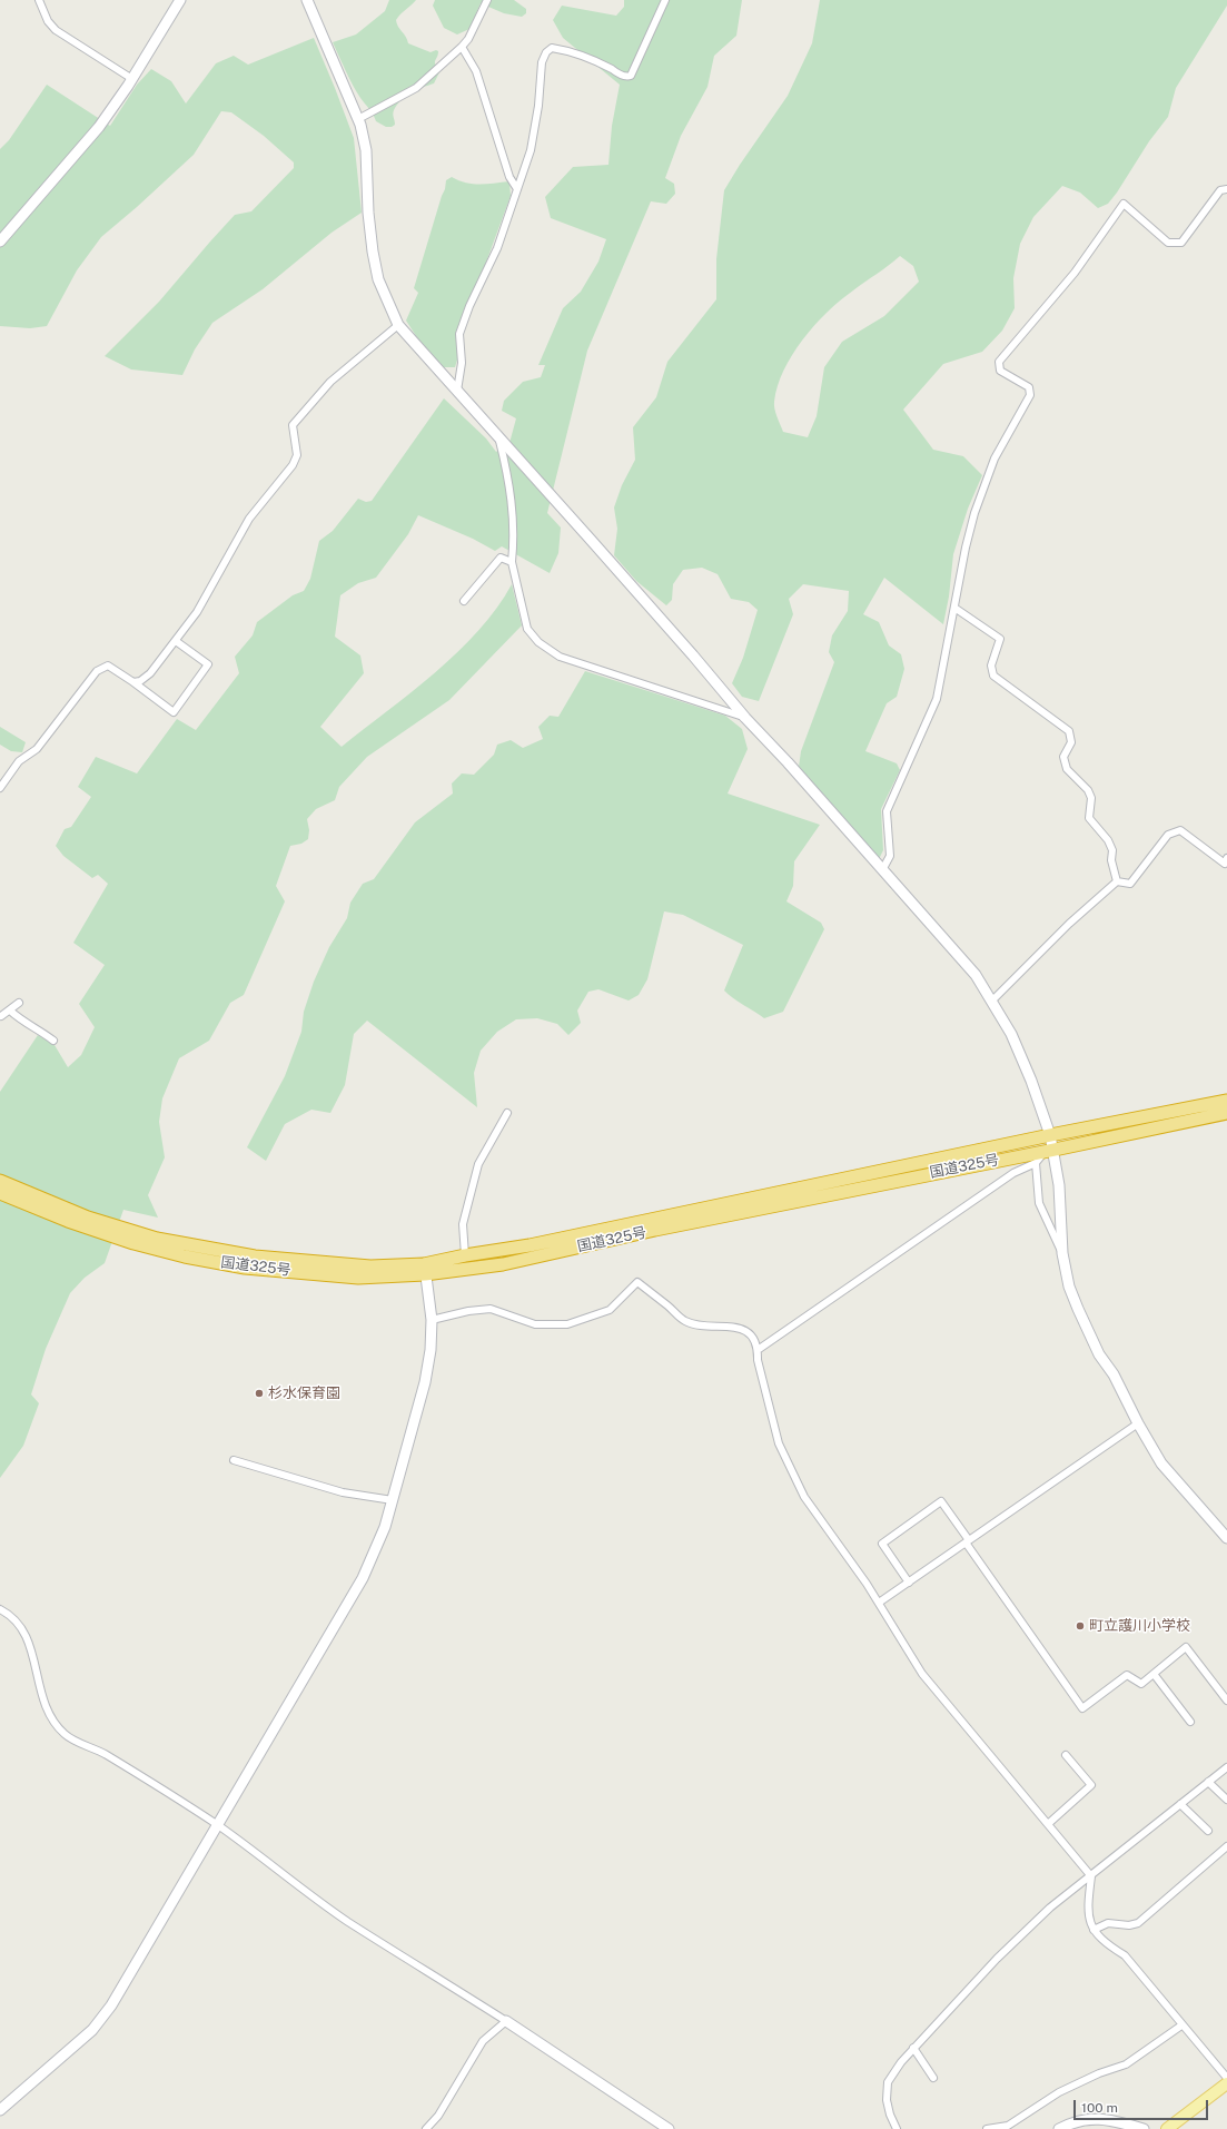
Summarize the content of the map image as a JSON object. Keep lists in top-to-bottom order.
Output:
{
  "streets": {
    "highway": ["国道325号"]
  },
  "places": ["杉水保育園", "町立護川小学校"],
  "scale_bar": "100 m"
}
